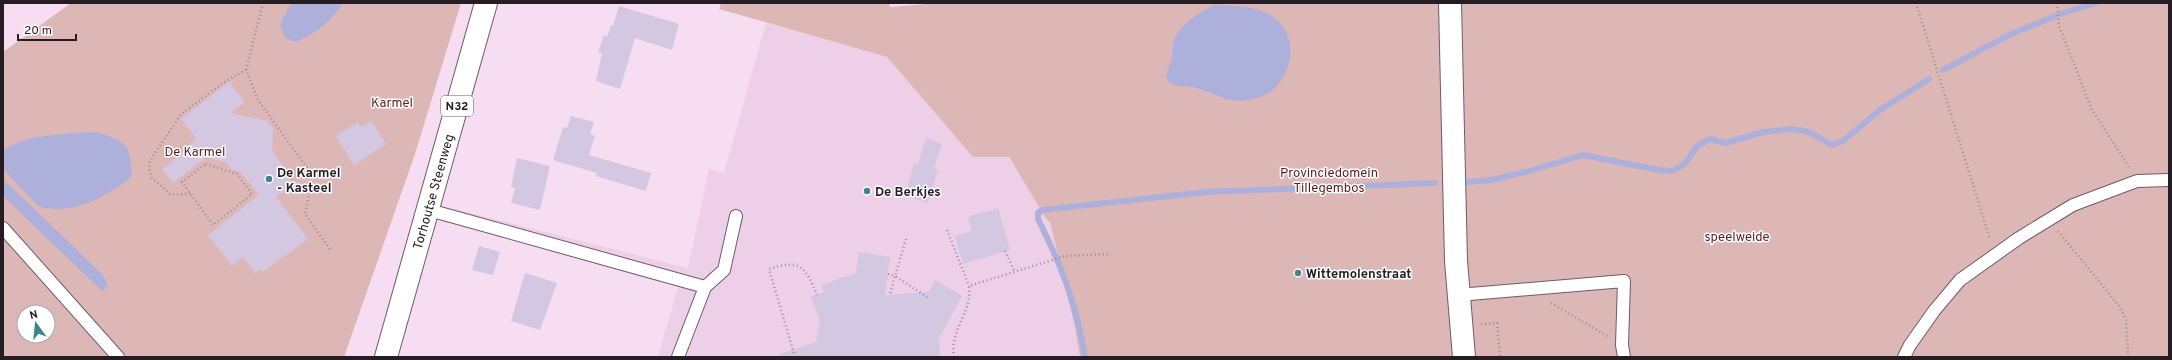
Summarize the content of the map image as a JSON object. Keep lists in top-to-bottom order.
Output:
{
  "streets": {
    "main road": ["N32", "Torhoutse Steenweg"]
  },
  "parks": [
    "Karmel",
    "De Karmel",
    "Provinciedomein Tillegembos",
    "speelweide"
  ],
  "places": ["De Karmel - Kasteel", "De Berkjes", "Wittemolenstraat"],
  "scale_bar": "20 m",
  "north": "top"
}
